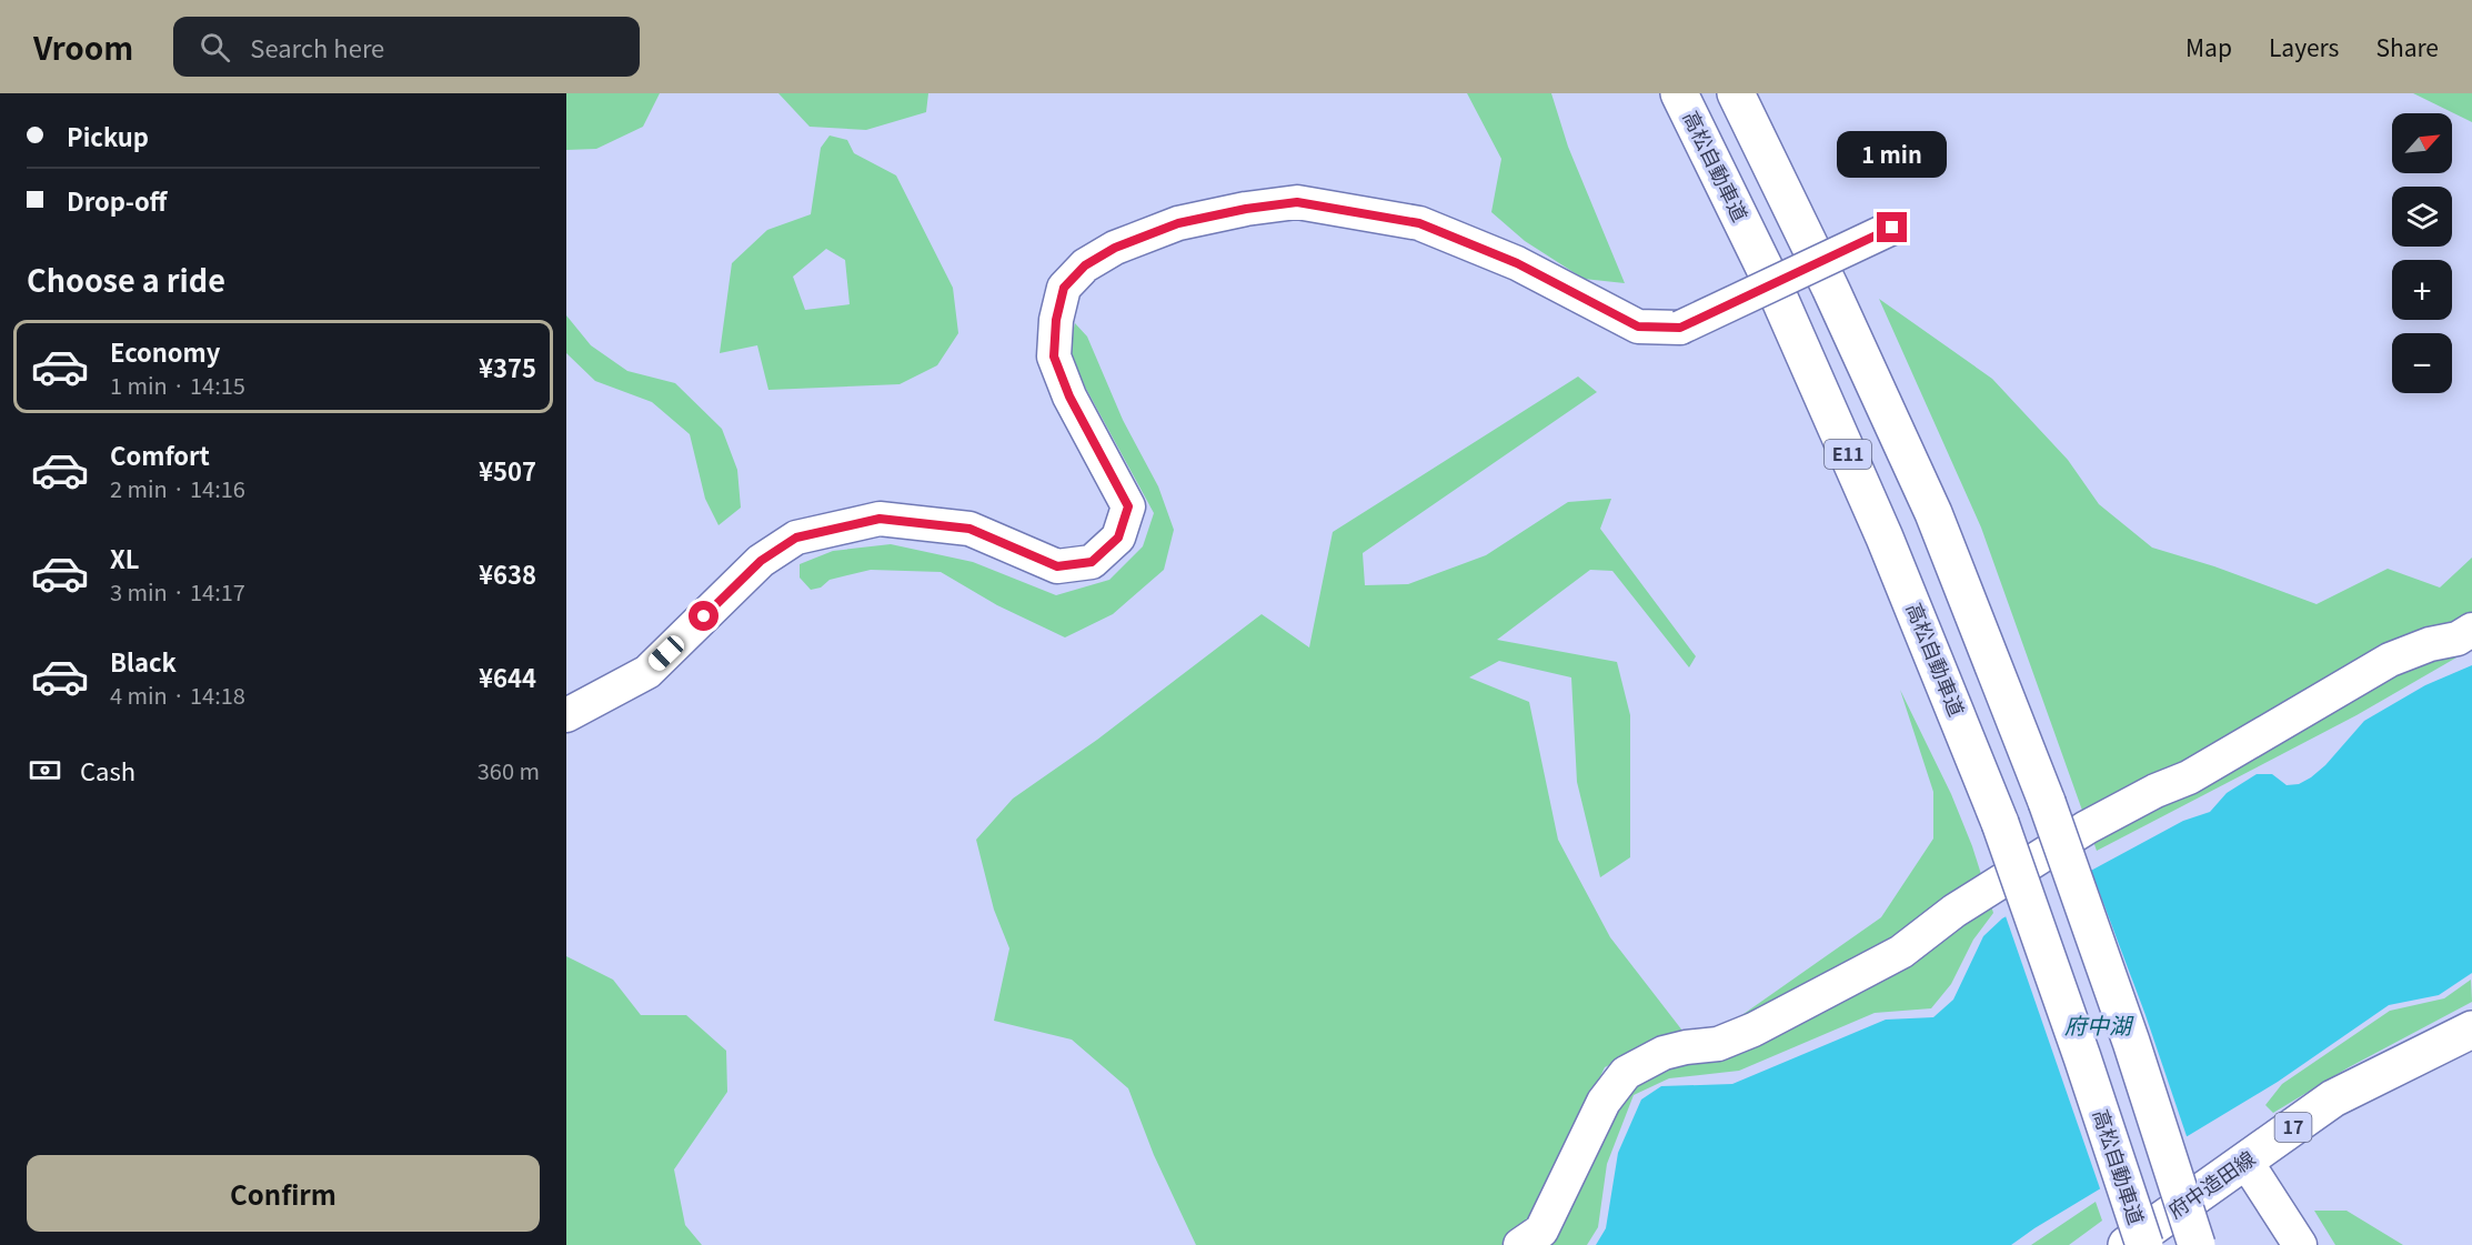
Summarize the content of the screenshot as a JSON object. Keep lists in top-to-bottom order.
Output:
{
  "streets": {
    "main road": [
      "高松自動車道",
      "E11",
      "17",
      "府中造田線"
    ]
  },
  "water": ["府中湖"],
  "north": "top right",
  "page": {
    "header": "Vroom",
    "search": "Search here",
    "nav": ["Map", "Layers", "Share"],
    "banner": ["Pickup", "Drop-off"],
    "map_buttons": ["+", "−"],
    "bubble": "1 min",
    "heading": "Choose a ride",
    "list": [
      {
        "name": "Economy",
        "note": "1 min · 14:15",
        "value": "¥375"
      },
      {
        "name": "Comfort",
        "note": "2 min · 14:16",
        "value": "¥507"
      },
      {
        "name": "XL",
        "note": "3 min · 14:17",
        "value": "¥638"
      },
      {
        "name": "Black",
        "note": "4 min · 14:18",
        "value": "¥644"
      }
    ],
    "pay": ["Cash", "360 m"],
    "buttons": "Confirm"
  }
}
